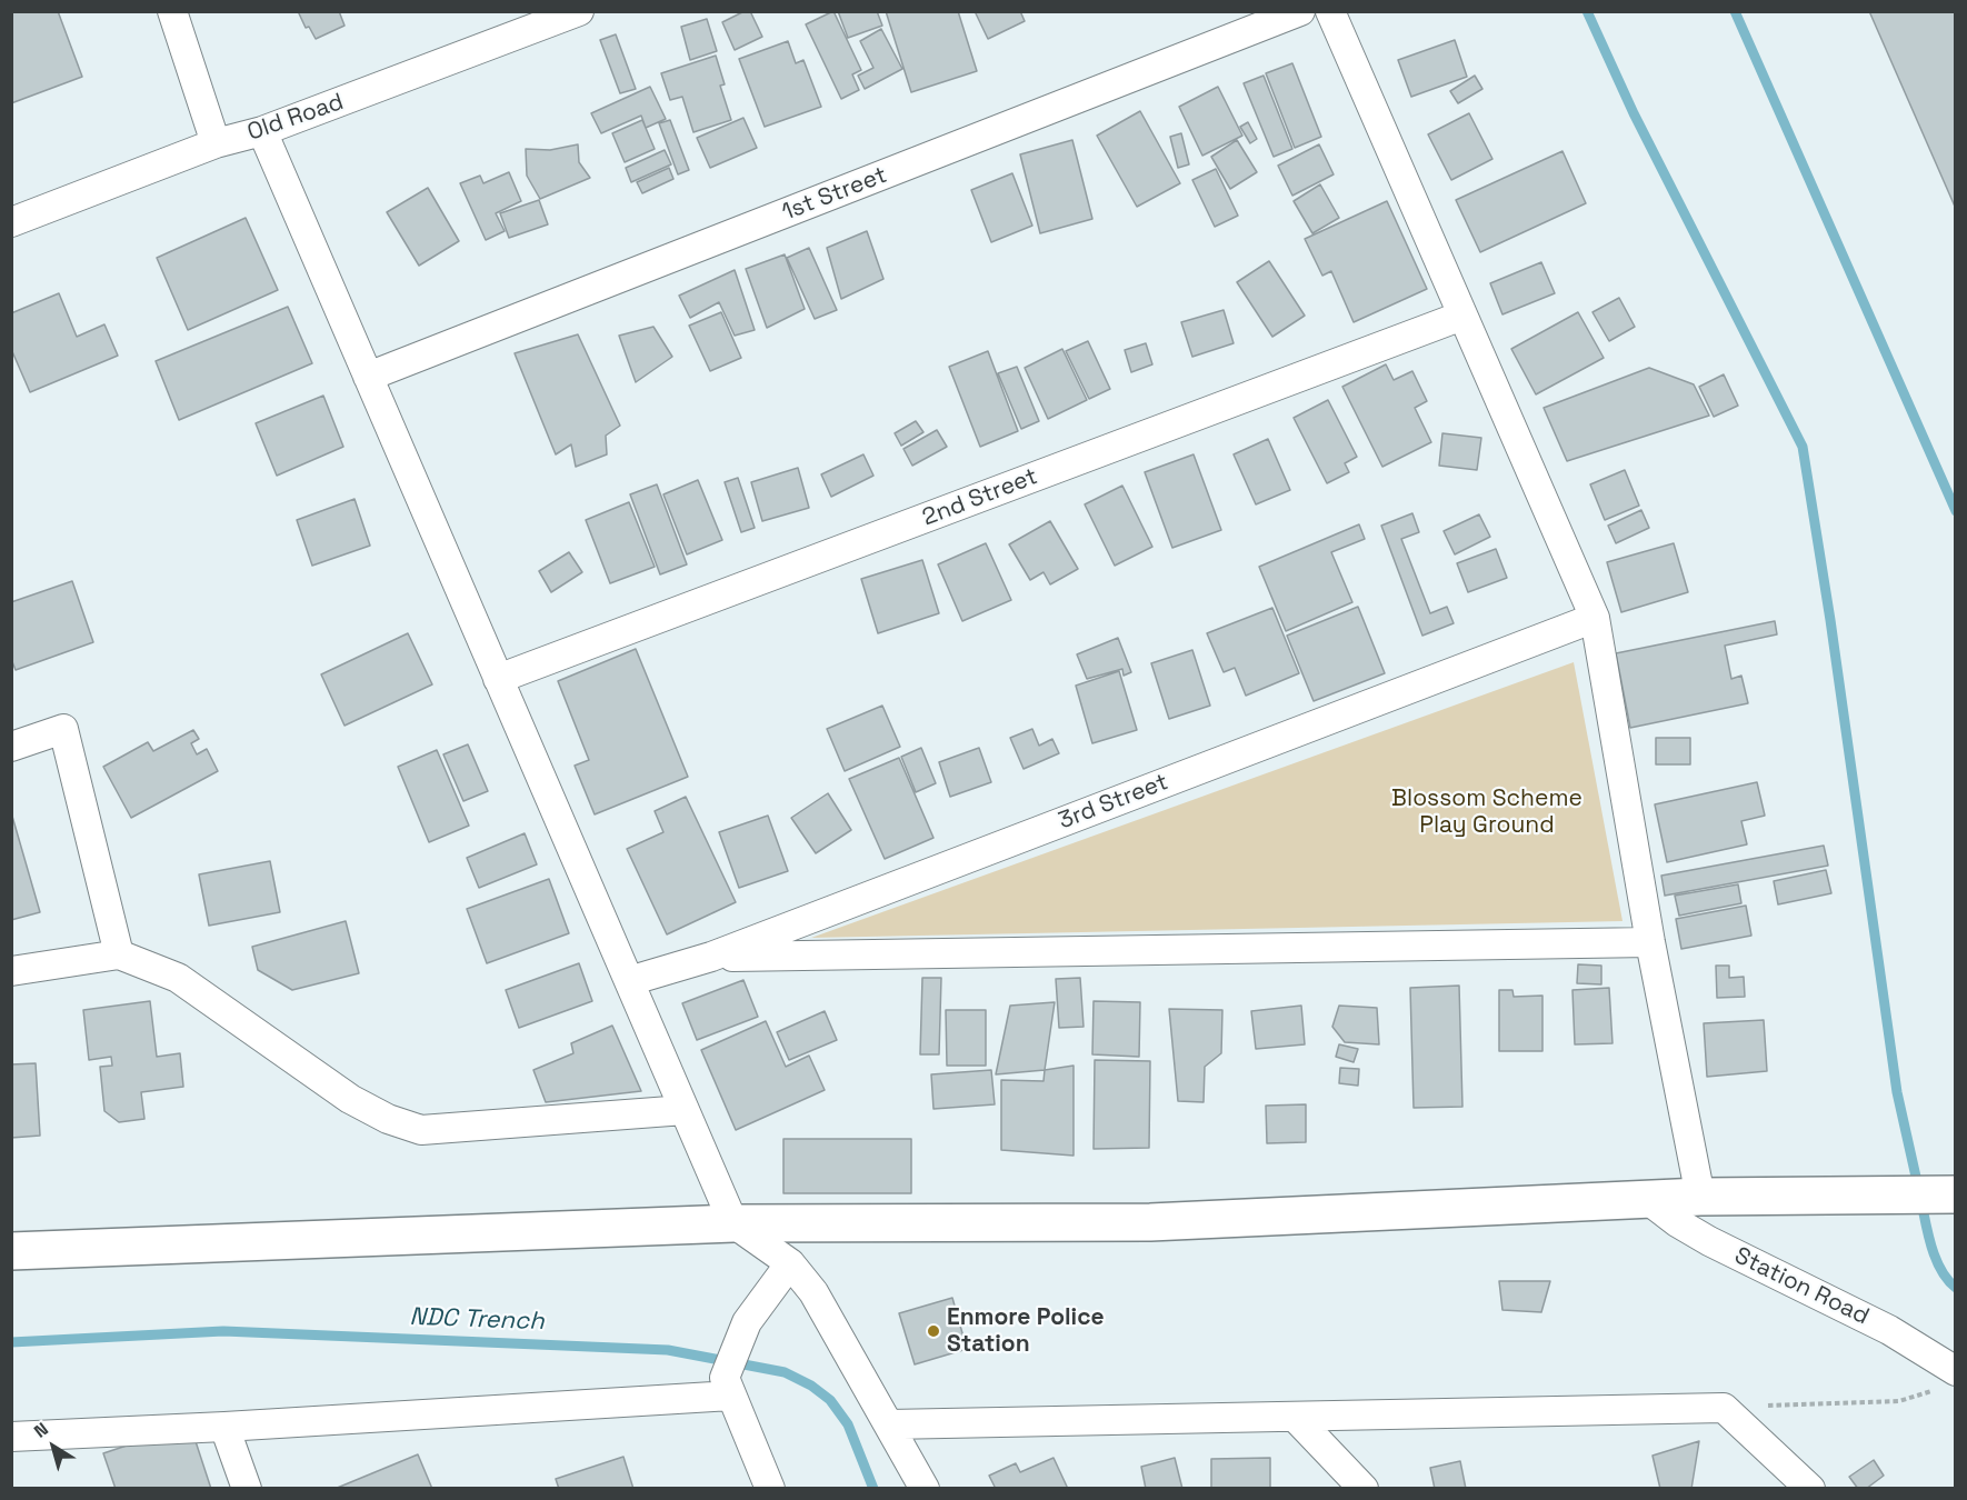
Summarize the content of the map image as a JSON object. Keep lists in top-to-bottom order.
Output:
{
  "streets": {
    "street": [
      "Old Road",
      "1st Street",
      "2nd Street",
      "3rd Street",
      "Station Road"
    ]
  },
  "water": ["NDC Trench"],
  "parks": ["Blossom Scheme Play Ground"],
  "places": ["Enmore Police Station"],
  "north": "top left"
}
